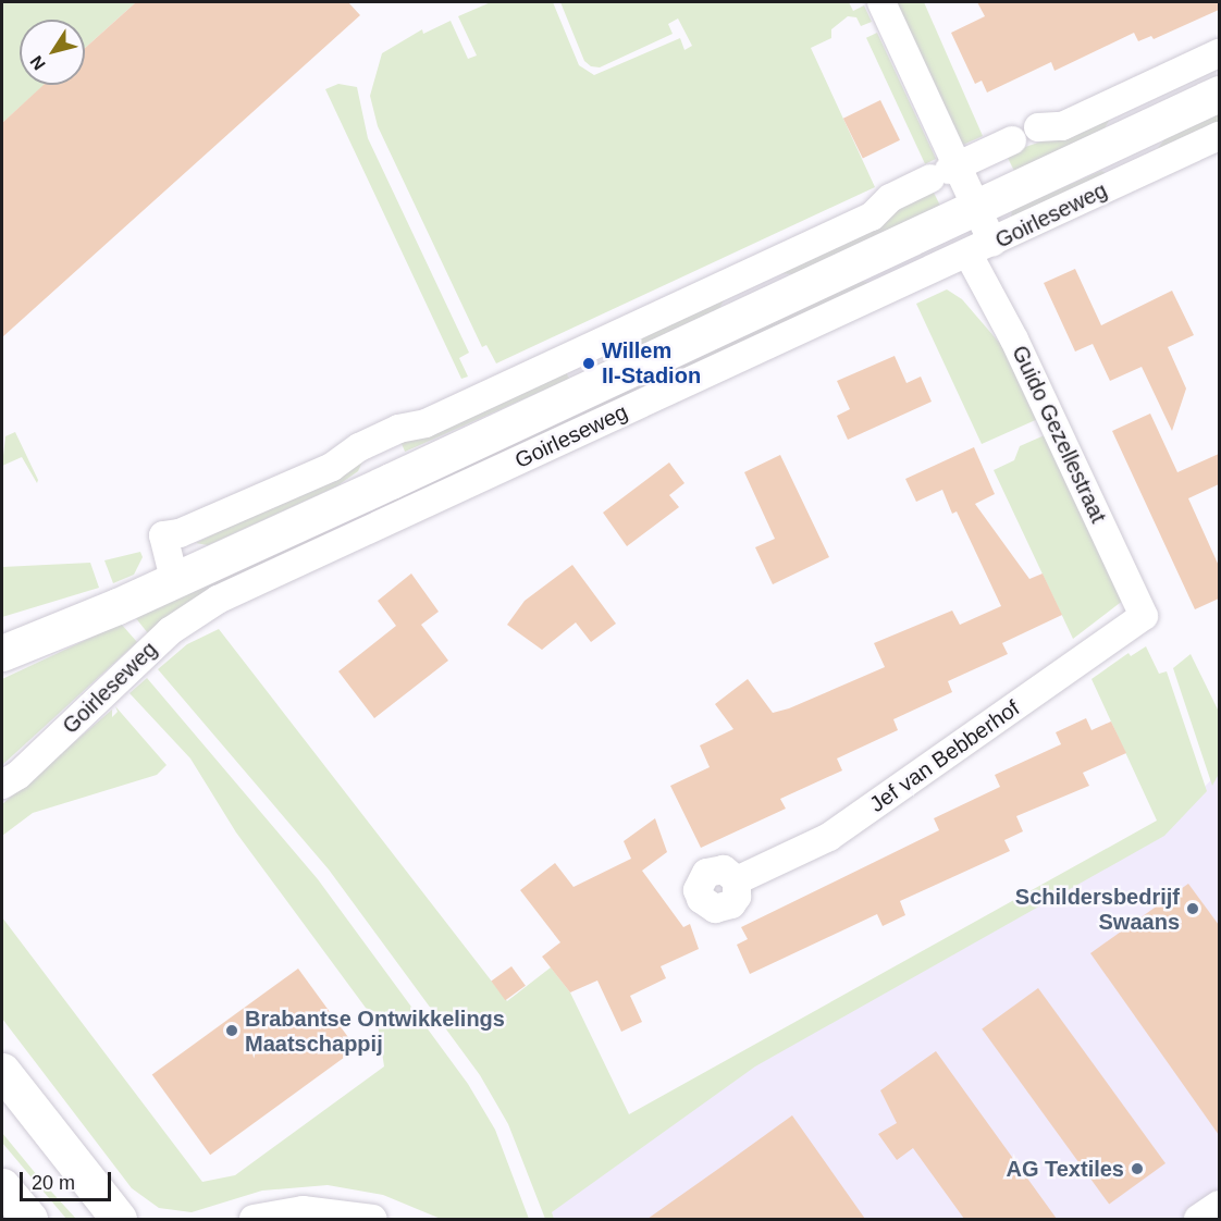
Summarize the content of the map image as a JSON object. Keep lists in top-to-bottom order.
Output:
{
  "streets": {
    "street": ["Goirleseweg", "Guido Gezellestraat", "Jef van Bebberhof"]
  },
  "crossings": [
    ["Goirleseweg", "Guido Gezellestraat"],
    ["Guido Gezellestraat", "Jef van Bebberhof"]
  ],
  "places": [
    "Willem II-Stadion",
    "Schildersbedrijf Swaans",
    "Brabantse Ontwikkelings Maatschappij",
    "AG Textiles"
  ],
  "scale_bar": "20 m",
  "north": "bottom left"
}
